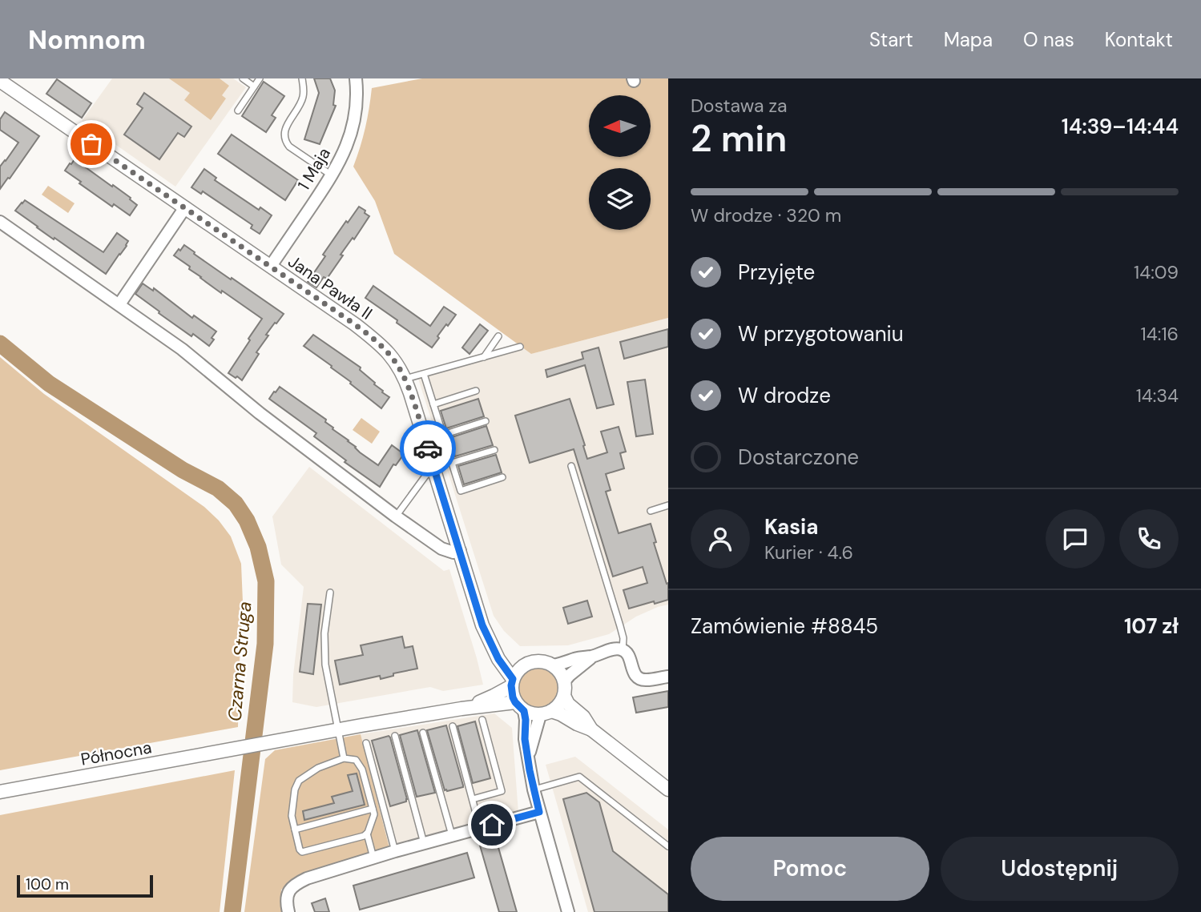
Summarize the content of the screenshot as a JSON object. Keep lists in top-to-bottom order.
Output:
{
  "streets": {
    "street": ["1 Maja", "Jana Pawła II", "Północna"]
  },
  "crossings": [
    ["1 Maja", "Jana Pawła II"]
  ],
  "water": ["Czarna Struga"],
  "scale_bar": "100 m",
  "north": "left",
  "page": {
    "header": "Nomnom",
    "nav": [
      "Start",
      "Mapa",
      "O nas",
      "Kontakt"
    ],
    "heading": ["2 min", "Dostawa za", "14:39–14:44"],
    "panel": [
      "Kasia",
      "Kurier · 4.6",
      "Zamówienie #8845",
      "107 zł"
    ],
    "bar": "W drodze · 320 m",
    "list": [
      ["Przyjęte", "14:09"],
      ["W przygotowaniu", "14:16"],
      ["W drodze", "14:34"],
      "Dostarczone"
    ],
    "buttons": ["Pomoc", "Udostępnij"],
    "scale": "100 m"
  }
}
